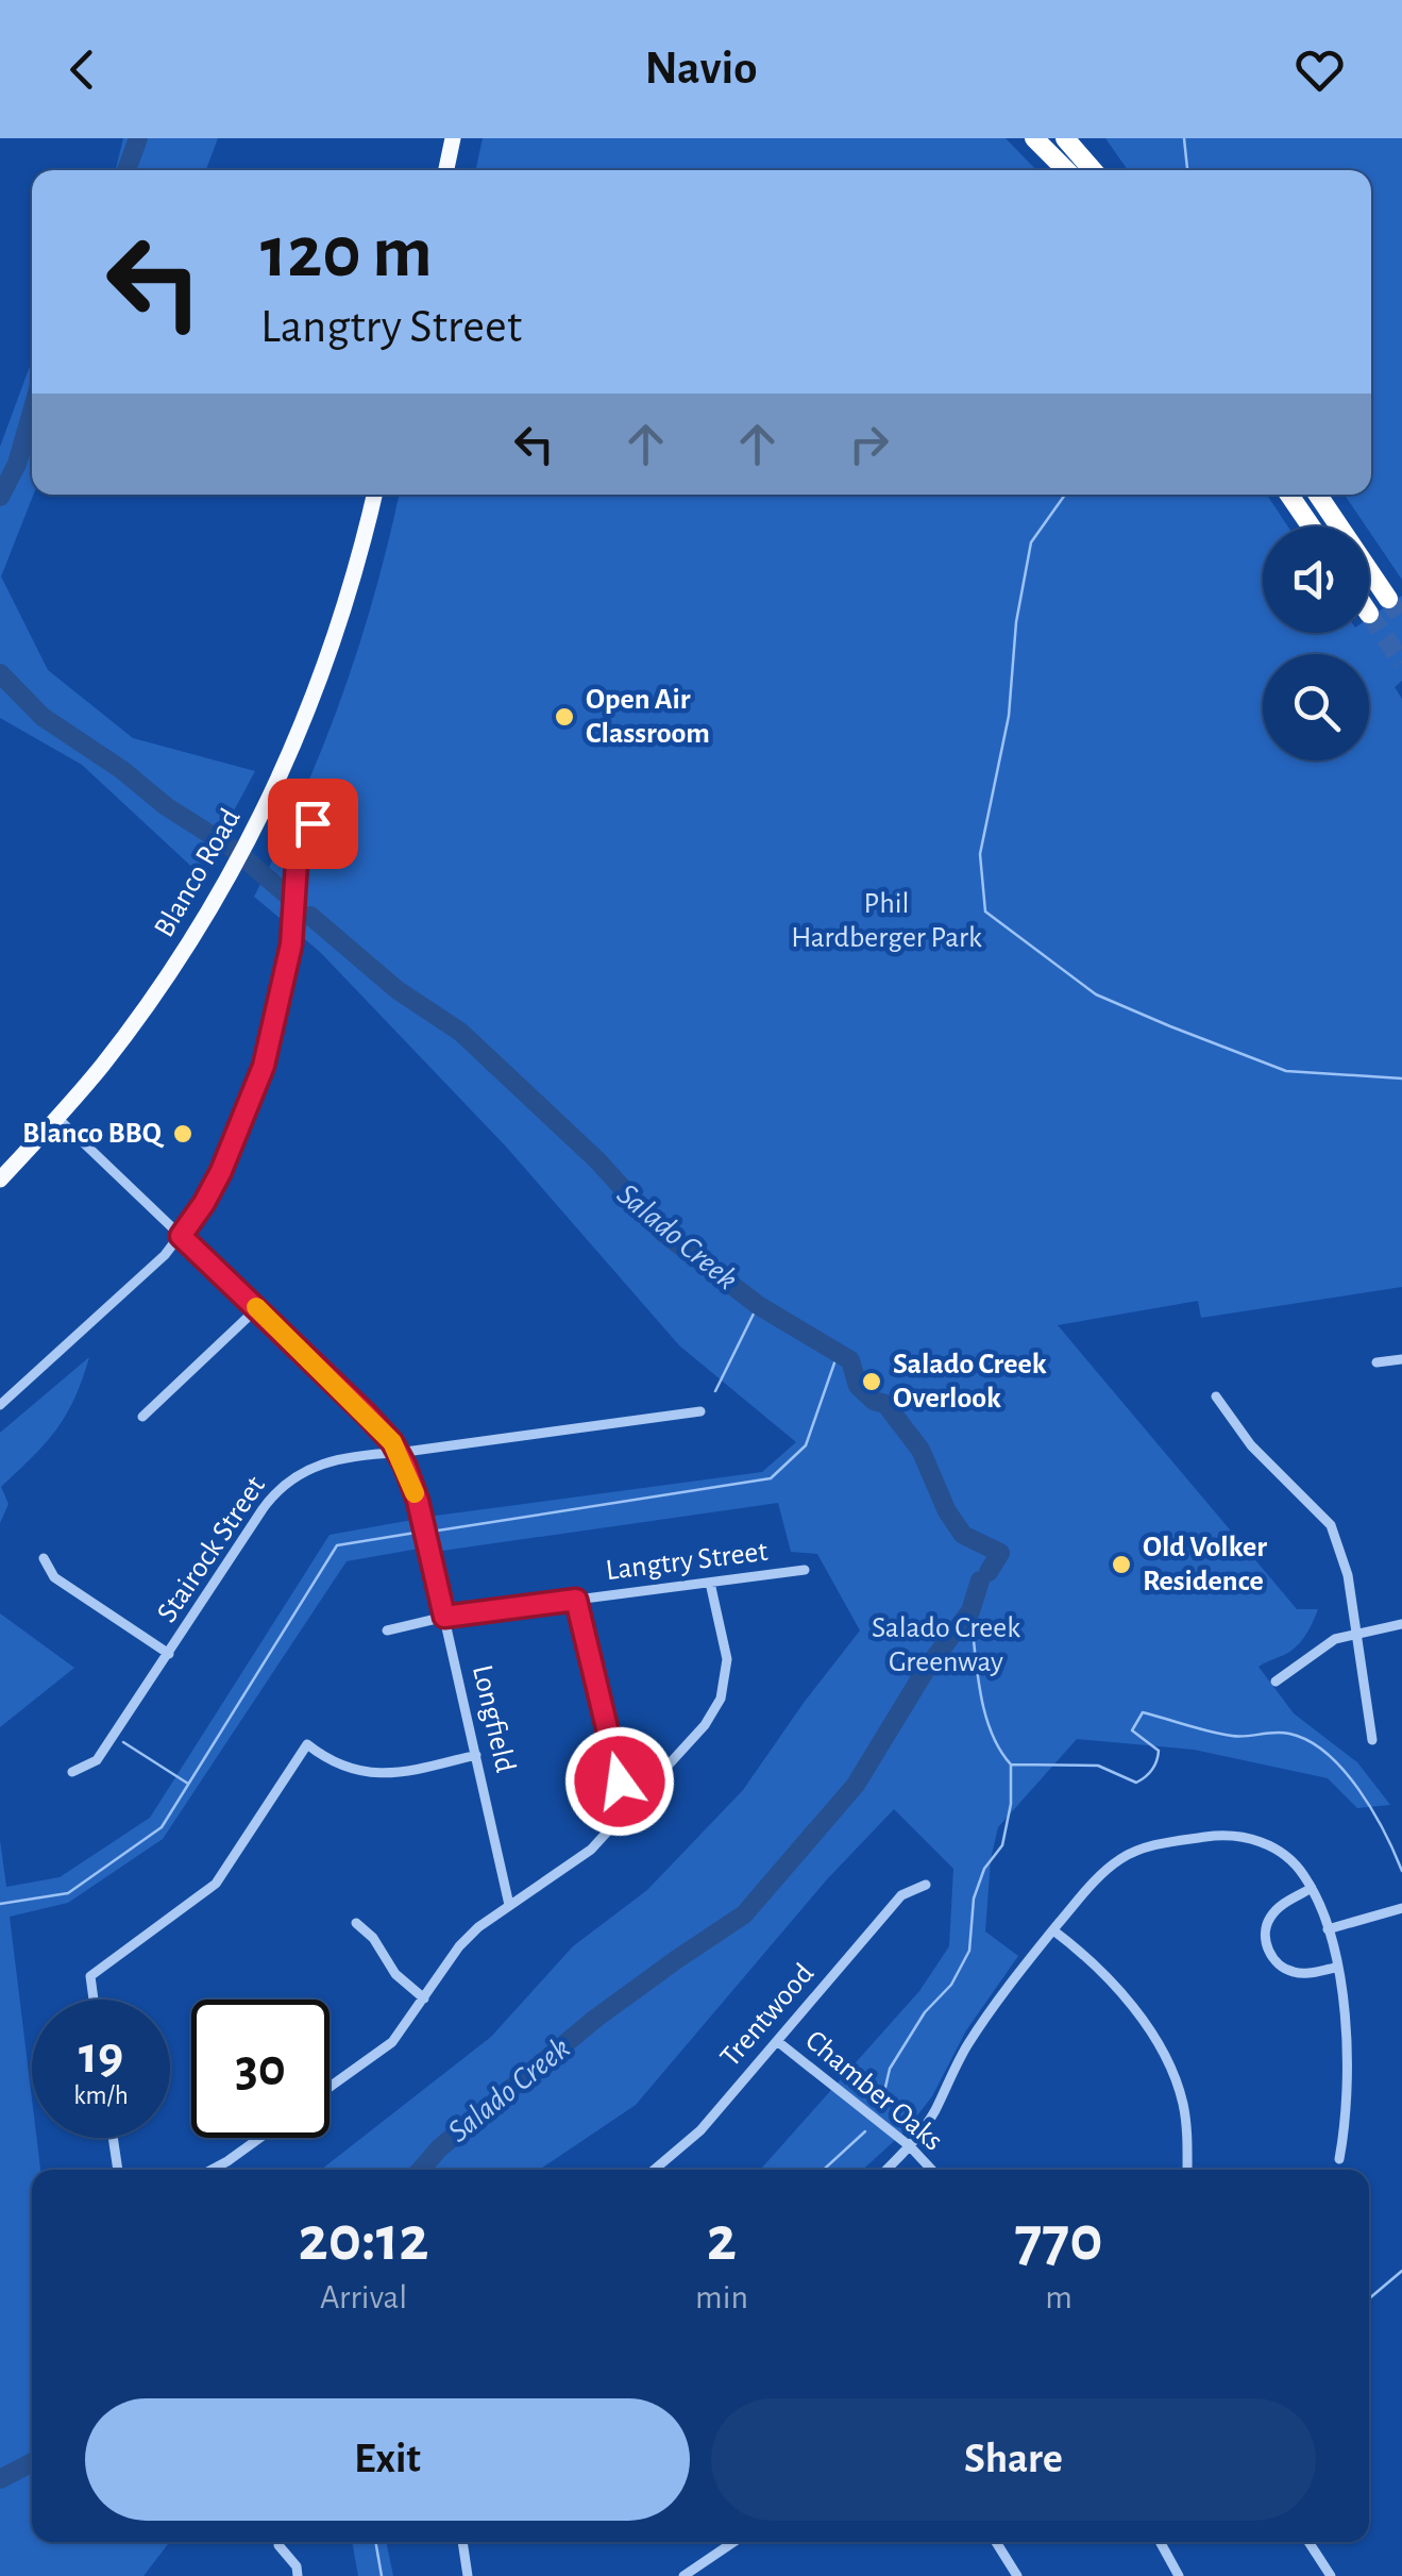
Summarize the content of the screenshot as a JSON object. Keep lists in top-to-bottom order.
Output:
{
  "streets": {
    "main road": ["Blanco Road"],
    "street": [
      "Stairock Street",
      "Langtry Street",
      "Longfield",
      "Trentwood",
      "Chamber Oaks"
    ]
  },
  "crossings": [
    ["Blanco Road", "Longfield"],
    ["Stairock Street", "Longfield"],
    ["Langtry Street", "Longfield"],
    ["Trentwood", "Chamber Oaks"]
  ],
  "water": ["Salado Creek"],
  "parks": ["Phil Hardberger Park", "Salado Creek Greenway"],
  "places": [
    "Open Air Classroom",
    "Blanco BBQ",
    "Salado Creek Overlook",
    "Old Volker Residence"
  ],
  "page": {
    "header": "Navio",
    "turn": ["120 m", "Langtry Street"],
    "speed": "19 km/h",
    "limit": "30",
    "eta": [
      "20:12",
      "Arrival",
      "2",
      "min",
      "770",
      "m"
    ],
    "buttons": ["Exit", "Share"]
  }
}
